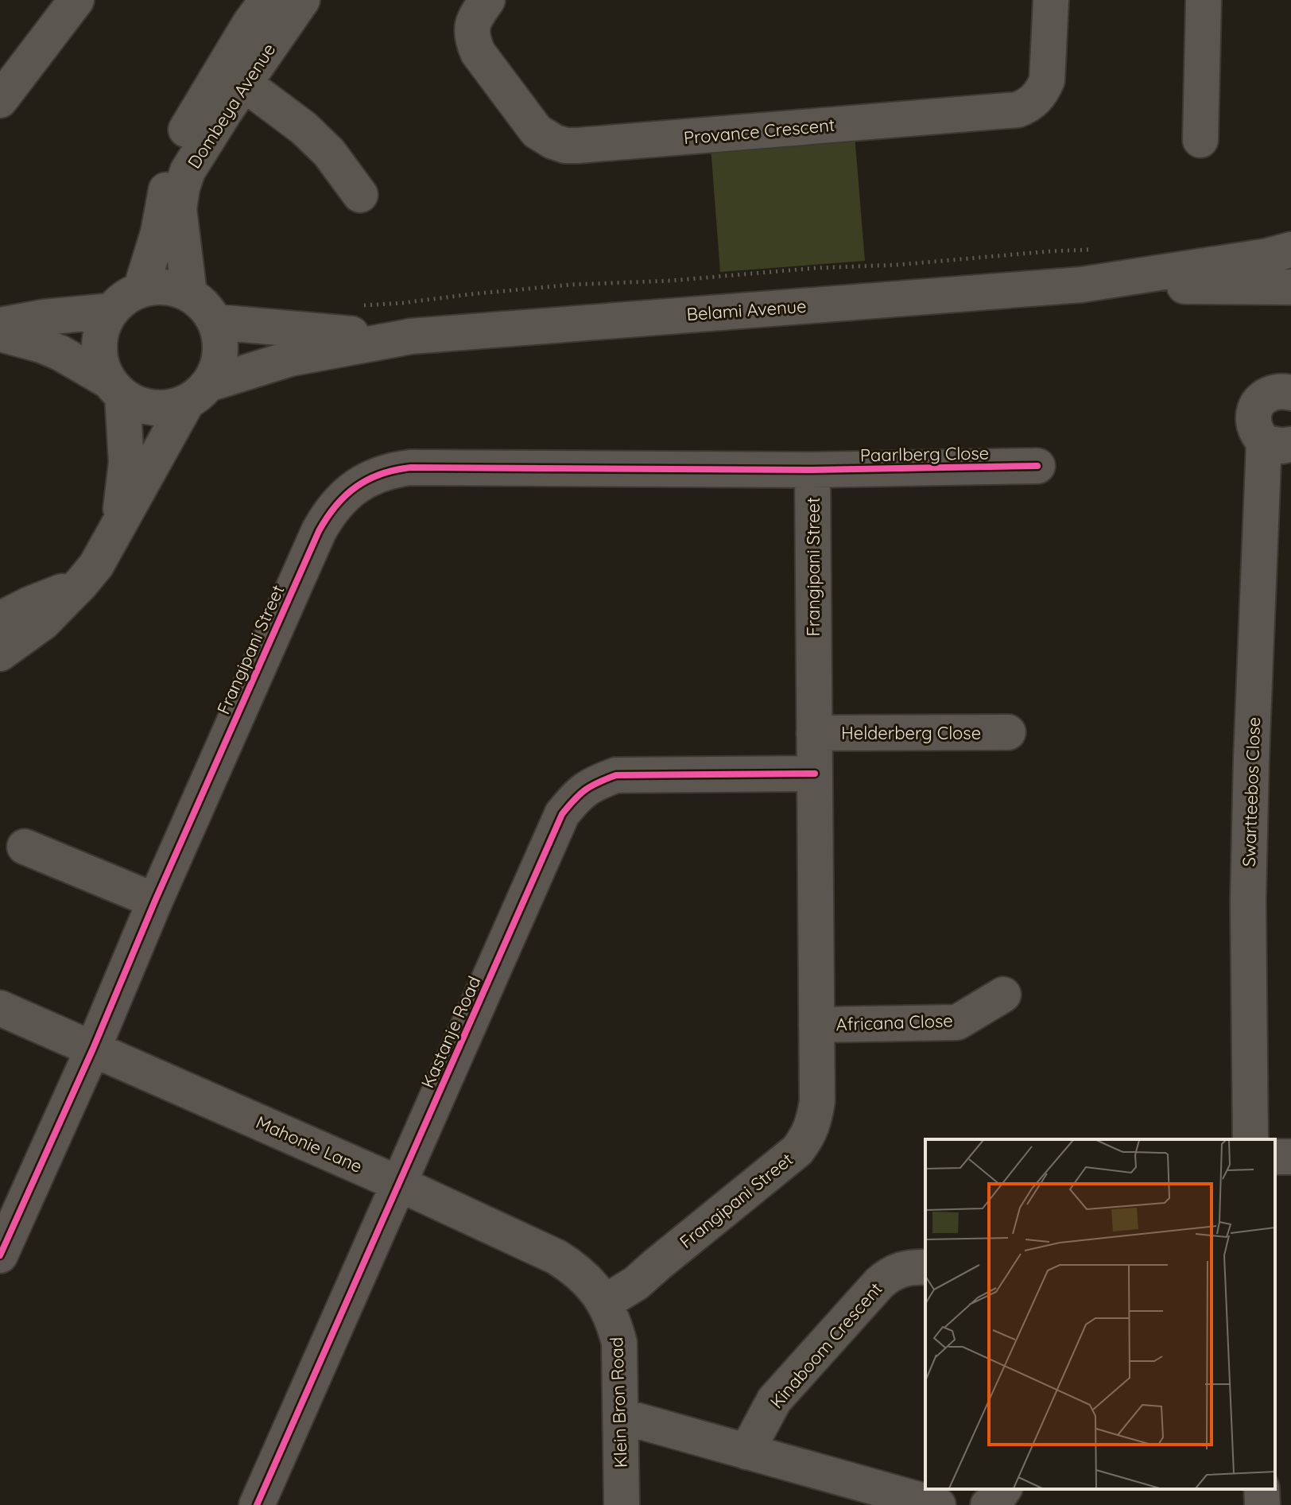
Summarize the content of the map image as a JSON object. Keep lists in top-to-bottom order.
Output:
{
  "streets": {
    "street": [
      "Dombeya Avenue",
      "Provance Crescent",
      "Belami Avenue",
      "Paarlberg Close",
      "Frangipani Street",
      "Helderberg Close",
      "Swartteebos Close",
      "Africana Close",
      "Kastanje Road",
      "Mahonie Lane",
      "Kinaboom Crescent",
      "Klein Bron Road"
    ]
  },
  "crossings": [
    ["Dombeya Avenue", "Belami Avenue"],
    ["Paarlberg Close", "Frangipani Street"],
    ["Frangipani Street", "Helderberg Close"],
    ["Frangipani Street", "Africana Close"],
    ["Frangipani Street", "Kastanje Road"],
    ["Frangipani Street", "Mahonie Lane"],
    ["Frangipani Street", "Klein Bron Road"],
    ["Kastanje Road", "Mahonie Lane"],
    ["Mahonie Lane", "Klein Bron Road"]
  ]
}
